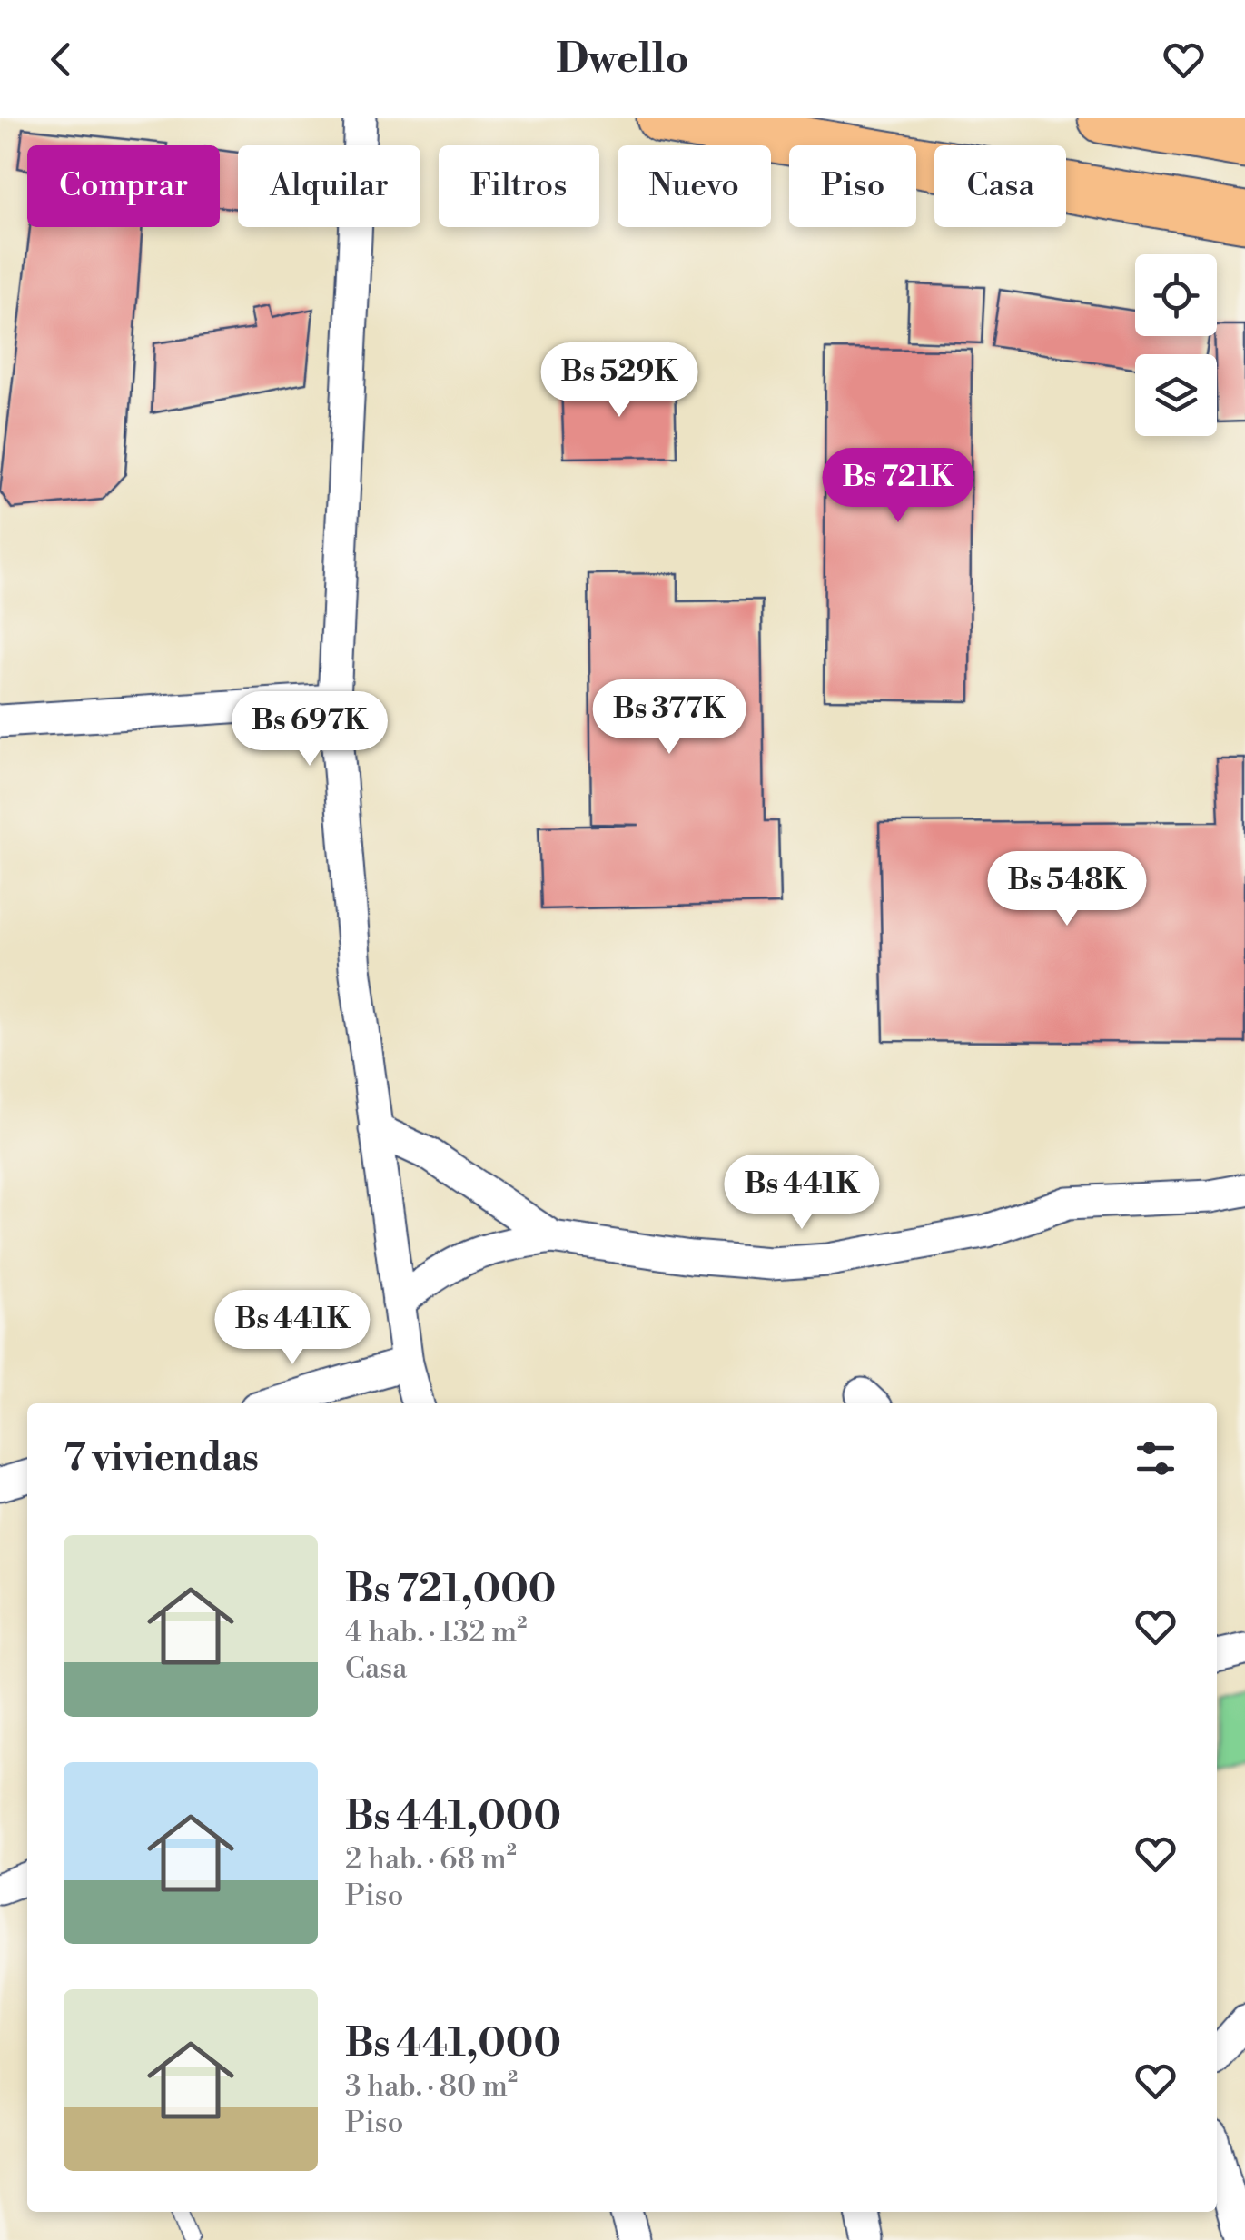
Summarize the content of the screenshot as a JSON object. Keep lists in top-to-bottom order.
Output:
{
  "page": {
    "header": "Dwello",
    "chip": [
      "Comprar",
      "Alquilar",
      "Filtros",
      "Nuevo",
      "Piso",
      "Casa"
    ],
    "price": [
      "Bs 529K",
      "Bs 721K",
      "Bs 377K",
      "Bs 697K",
      "Bs 548K",
      "Bs 441K",
      "Bs 441K"
    ],
    "heading": "7 viviendas",
    "list": [
      {
        "name": "Bs 721,000",
        "note": "4 hab. · 132 m² · Casa"
      },
      {
        "name": "Bs 441,000",
        "note": "2 hab. · 68 m² · Piso"
      },
      {
        "name": "Bs 441,000",
        "note": "3 hab. · 80 m² · Piso"
      }
    ]
  }
}
